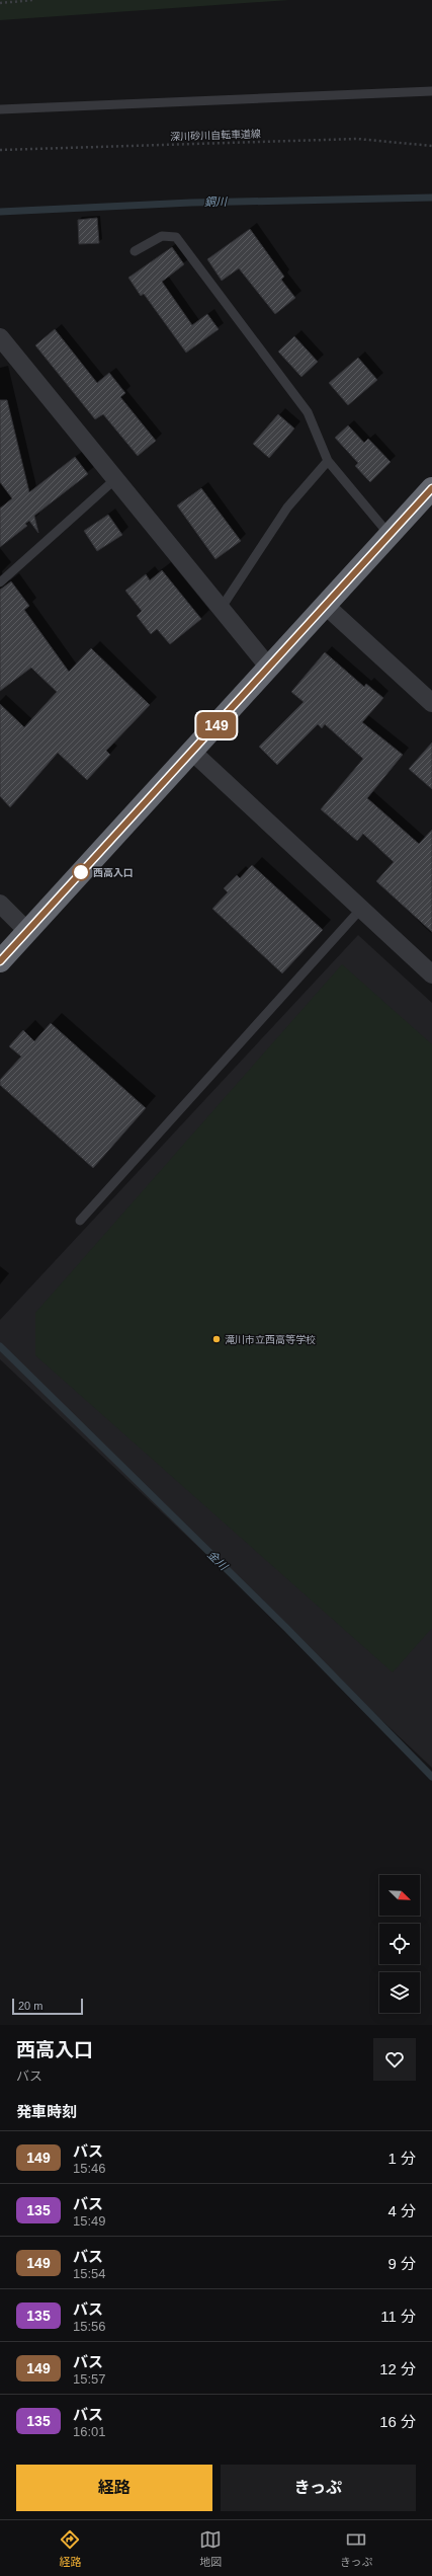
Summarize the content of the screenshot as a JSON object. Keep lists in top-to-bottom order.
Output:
{
  "streets": {
    "path": ["深川砂川自転車道線"]
  },
  "water": ["銅川", "金川"],
  "places": ["西高入口", "滝川市立西高等学校"],
  "lines": ["bus line 149"],
  "scale_bar": "20 m",
  "north": "bottom right",
  "page": {
    "on_map": "149",
    "scale": "20 m",
    "heading": [
      ["西高入口", "バス"],
      "発車時刻"
    ],
    "list": [
      {
        "mark": "149",
        "name": "バス",
        "note": "15:46",
        "value": "1 分"
      },
      {
        "mark": "135",
        "name": "バス",
        "note": "15:49",
        "value": "4 分"
      },
      {
        "mark": "149",
        "name": "バス",
        "note": "15:54",
        "value": "9 分"
      },
      {
        "mark": "135",
        "name": "バス",
        "note": "15:56",
        "value": "11 分"
      },
      {
        "mark": "149",
        "name": "バス",
        "note": "15:57",
        "value": "12 分"
      },
      {
        "mark": "135",
        "name": "バス",
        "note": "16:01",
        "value": "16 分"
      }
    ],
    "buttons": ["経路", "きっぷ"],
    "tabs": ["経路", "地図", "きっぷ"]
  }
}
